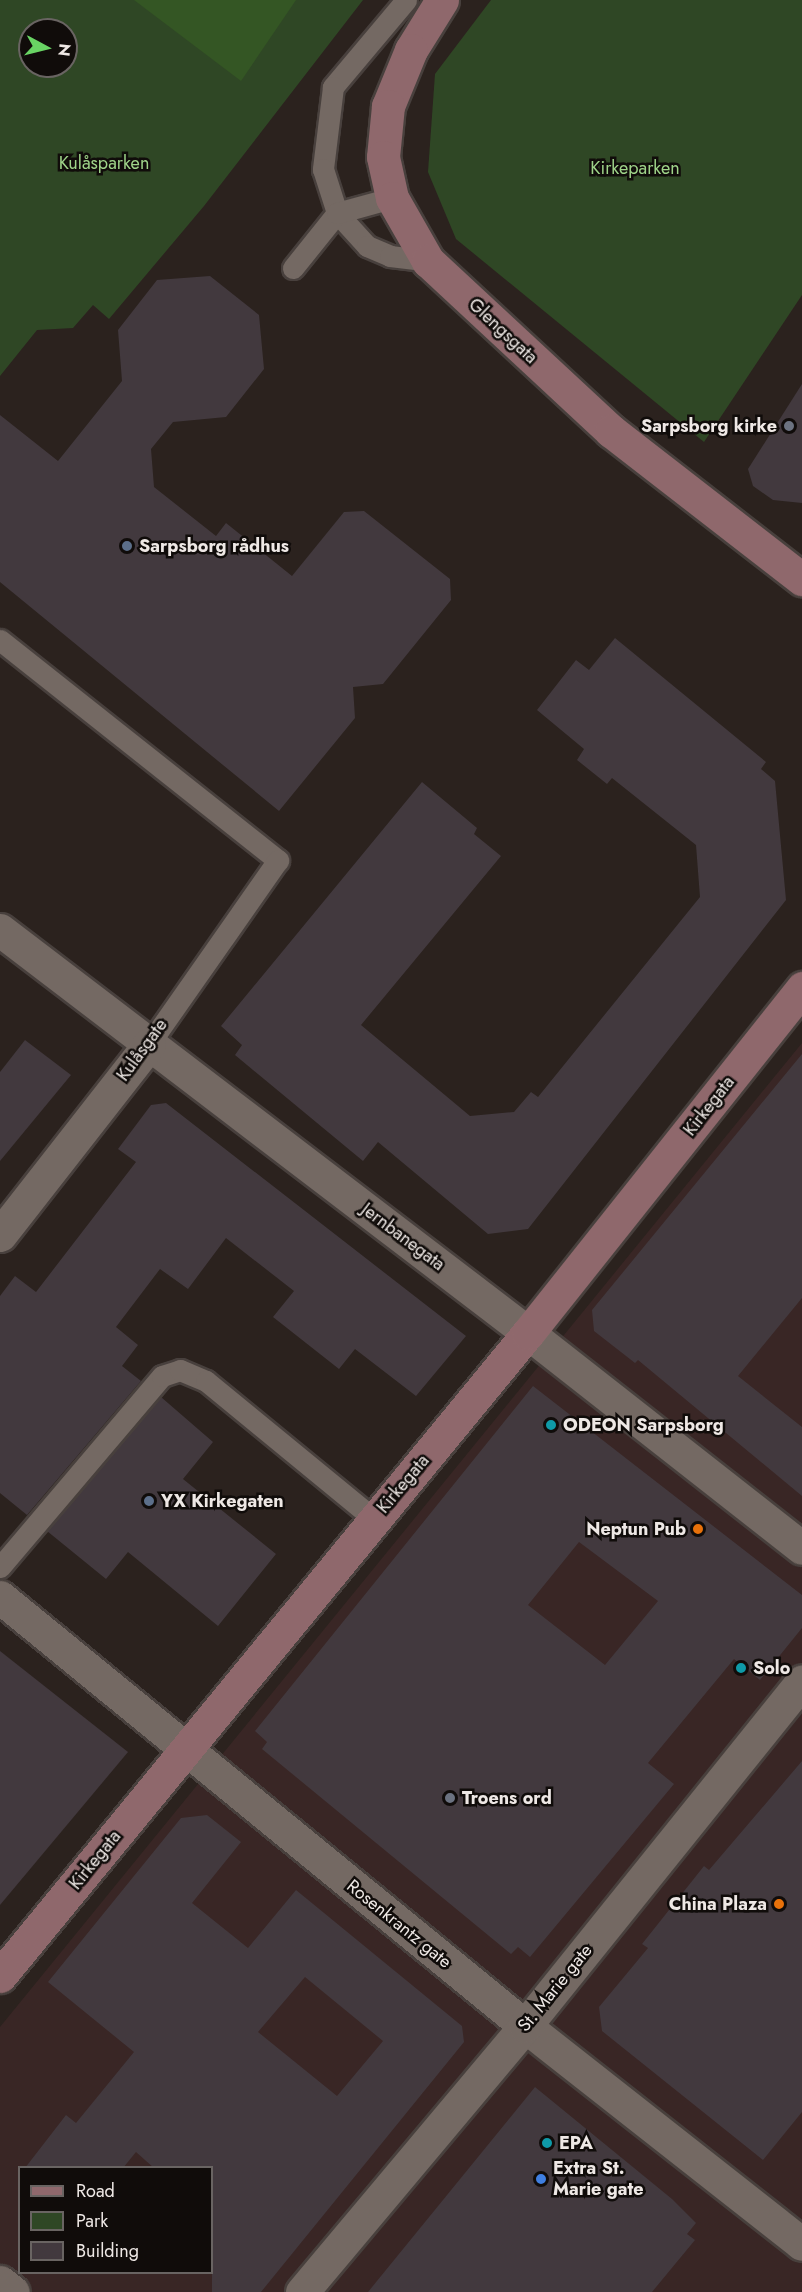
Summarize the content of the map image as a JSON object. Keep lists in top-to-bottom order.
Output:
{
  "streets": {
    "street": [
      "Glengsgata",
      "Kulåsgate",
      "Kirkegata",
      "Jernbanegata",
      "Rosenkrantz gate",
      "St. Marie gate"
    ]
  },
  "crossings": [
    ["Kulåsgate", "Jernbanegata"],
    ["Kirkegata", "Jernbanegata"],
    ["Kirkegata", "Rosenkrantz gate"],
    ["Rosenkrantz gate", "St. Marie gate"]
  ],
  "parks": ["Kulåsparken", "Kirkeparken"],
  "places": [
    "Sarpsborg kirke",
    "Sarpsborg rådhus",
    "ODEON Sarpsborg",
    "YX Kirkegaten",
    "Neptun Pub",
    "Solo",
    "Troens ord",
    "China Plaza",
    "EPA",
    "Extra St. Marie gate"
  ],
  "legend": ["Road", "Park", "Building"],
  "north": "right"
}
